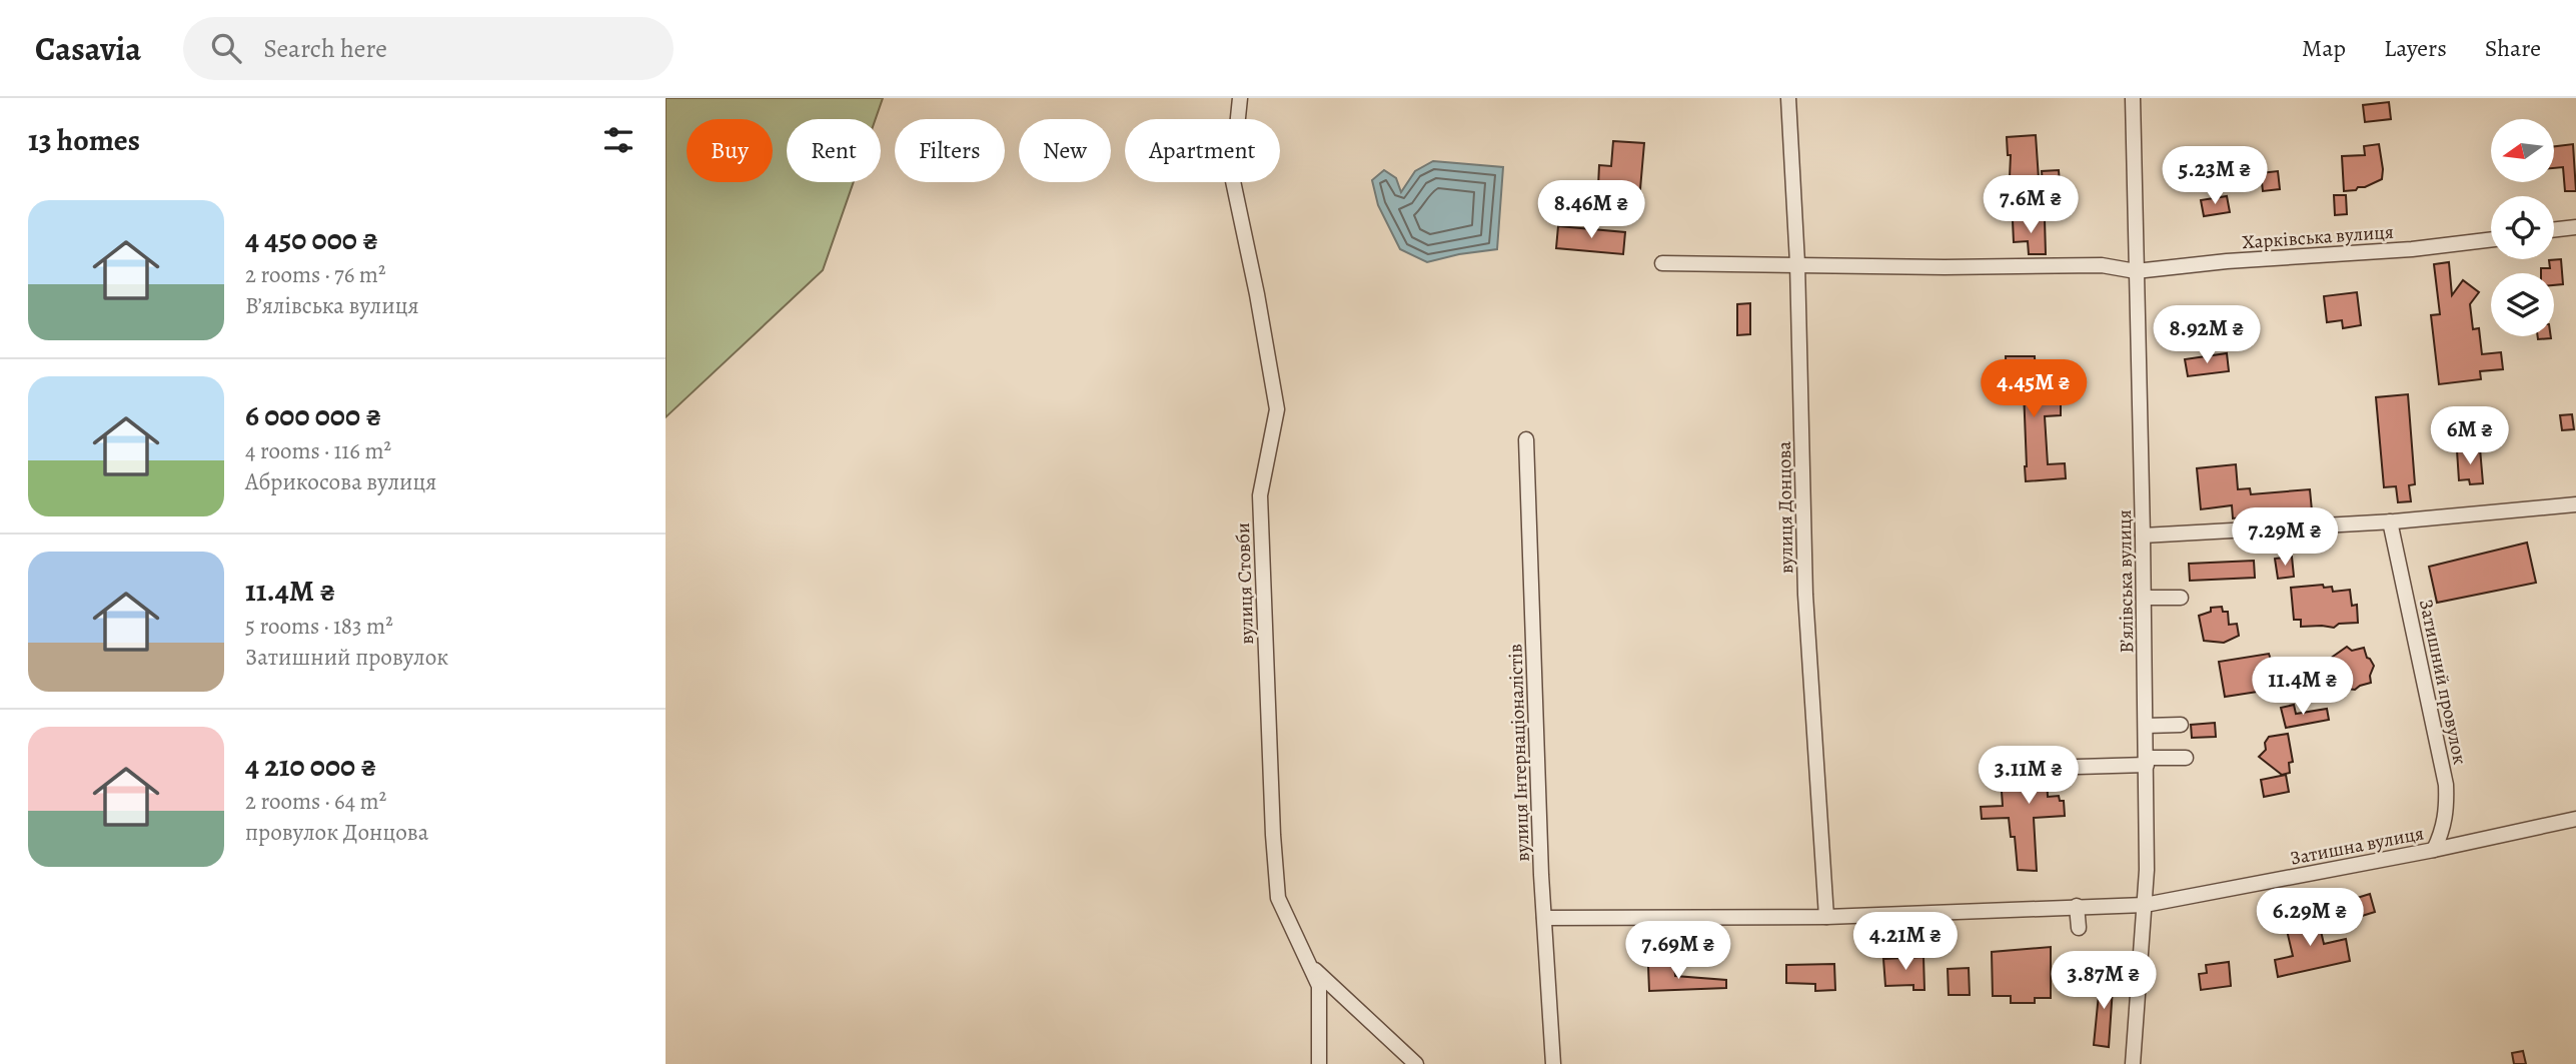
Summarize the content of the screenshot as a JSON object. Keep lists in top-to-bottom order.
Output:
{
  "streets": {
    "street": [
      "Харківська вулиця",
      "вулиця Донцова",
      "В’ялівська вулиця",
      "вулиця Стовби",
      "Затишний провулок",
      "вулиця Інтернаціоналістів",
      "Затишна вулиця"
    ]
  },
  "crossings": [
    ["Харківська вулиця", "вулиця Донцова"],
    ["Харківська вулиця", "В’ялівська вулиця"],
    ["вулиця Донцова", "Затишна вулиця"],
    ["В’ялівська вулиця", "Затишна вулиця"],
    ["Затишний провулок", "Затишна вулиця"],
    ["вулиця Інтернаціоналістів", "Затишна вулиця"]
  ],
  "north": "left",
  "page": {
    "header": "Casavia",
    "search": "Search here",
    "nav": ["Map", "Layers", "Share"],
    "heading": "13 homes",
    "chip": [
      "Buy",
      "Rent",
      "Filters",
      "New",
      "Apartment"
    ],
    "price": [
      "5.23M ₴",
      "7.6M ₴",
      "8.46M ₴",
      "8.92M ₴",
      "4.45M ₴",
      "6M ₴",
      "7.29M ₴",
      "11.4M ₴",
      "3.11M ₴",
      "6.29M ₴",
      "4.21M ₴",
      "7.69M ₴",
      "3.87M ₴"
    ],
    "list": [
      {
        "name": "4 450 000 ₴",
        "note": "2 rooms · 76 m² · В’ялівська вулиця"
      },
      {
        "name": "6 000 000 ₴",
        "note": "4 rooms · 116 m² · Абрикосова вулиця"
      },
      {
        "name": "11.4M ₴",
        "note": "5 rooms · 183 m² · Затишний провулок"
      },
      {
        "name": "4 210 000 ₴",
        "note": "2 rooms · 64 m² · провулок Донцова"
      }
    ]
  }
}
